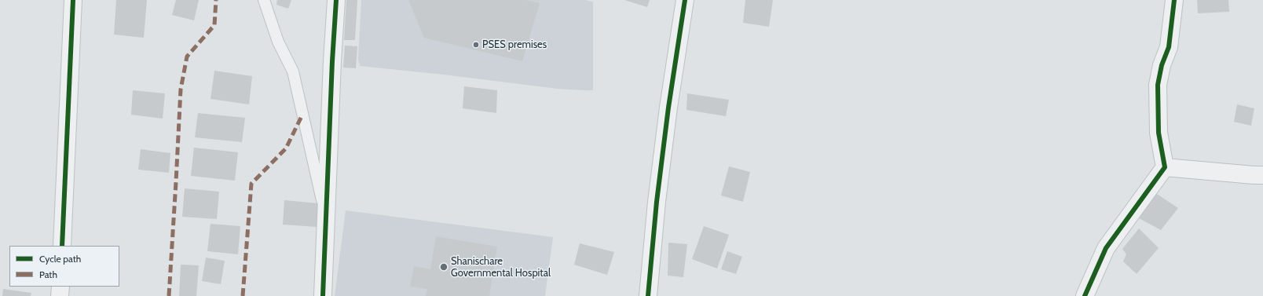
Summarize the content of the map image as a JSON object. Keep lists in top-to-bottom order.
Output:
{
  "places": ["PSES premises", "Shanischare Governmental Hospital"],
  "legend": ["Cycle path", "Path"]
}
